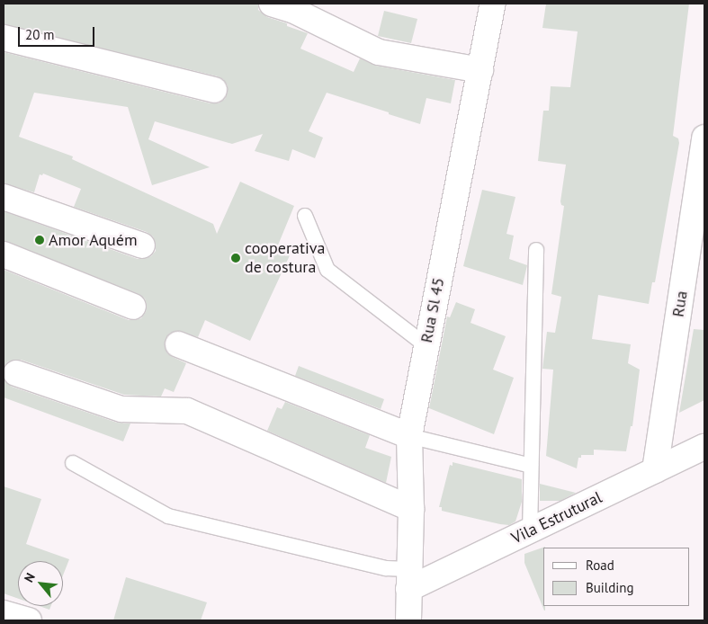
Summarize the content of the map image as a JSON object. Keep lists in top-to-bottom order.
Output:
{
  "streets": {
    "street": ["Rua", "Rua Sl 45", "Vila Estrutural"]
  },
  "crossings": [
    ["Rua", "Vila Estrutural"],
    ["Rua Sl 45", "Vila Estrutural"]
  ],
  "places": ["Amor Aquém", "cooperativa de costura"],
  "legend": ["Road", "Building"],
  "scale_bar": "20 m",
  "north": "top left"
}
